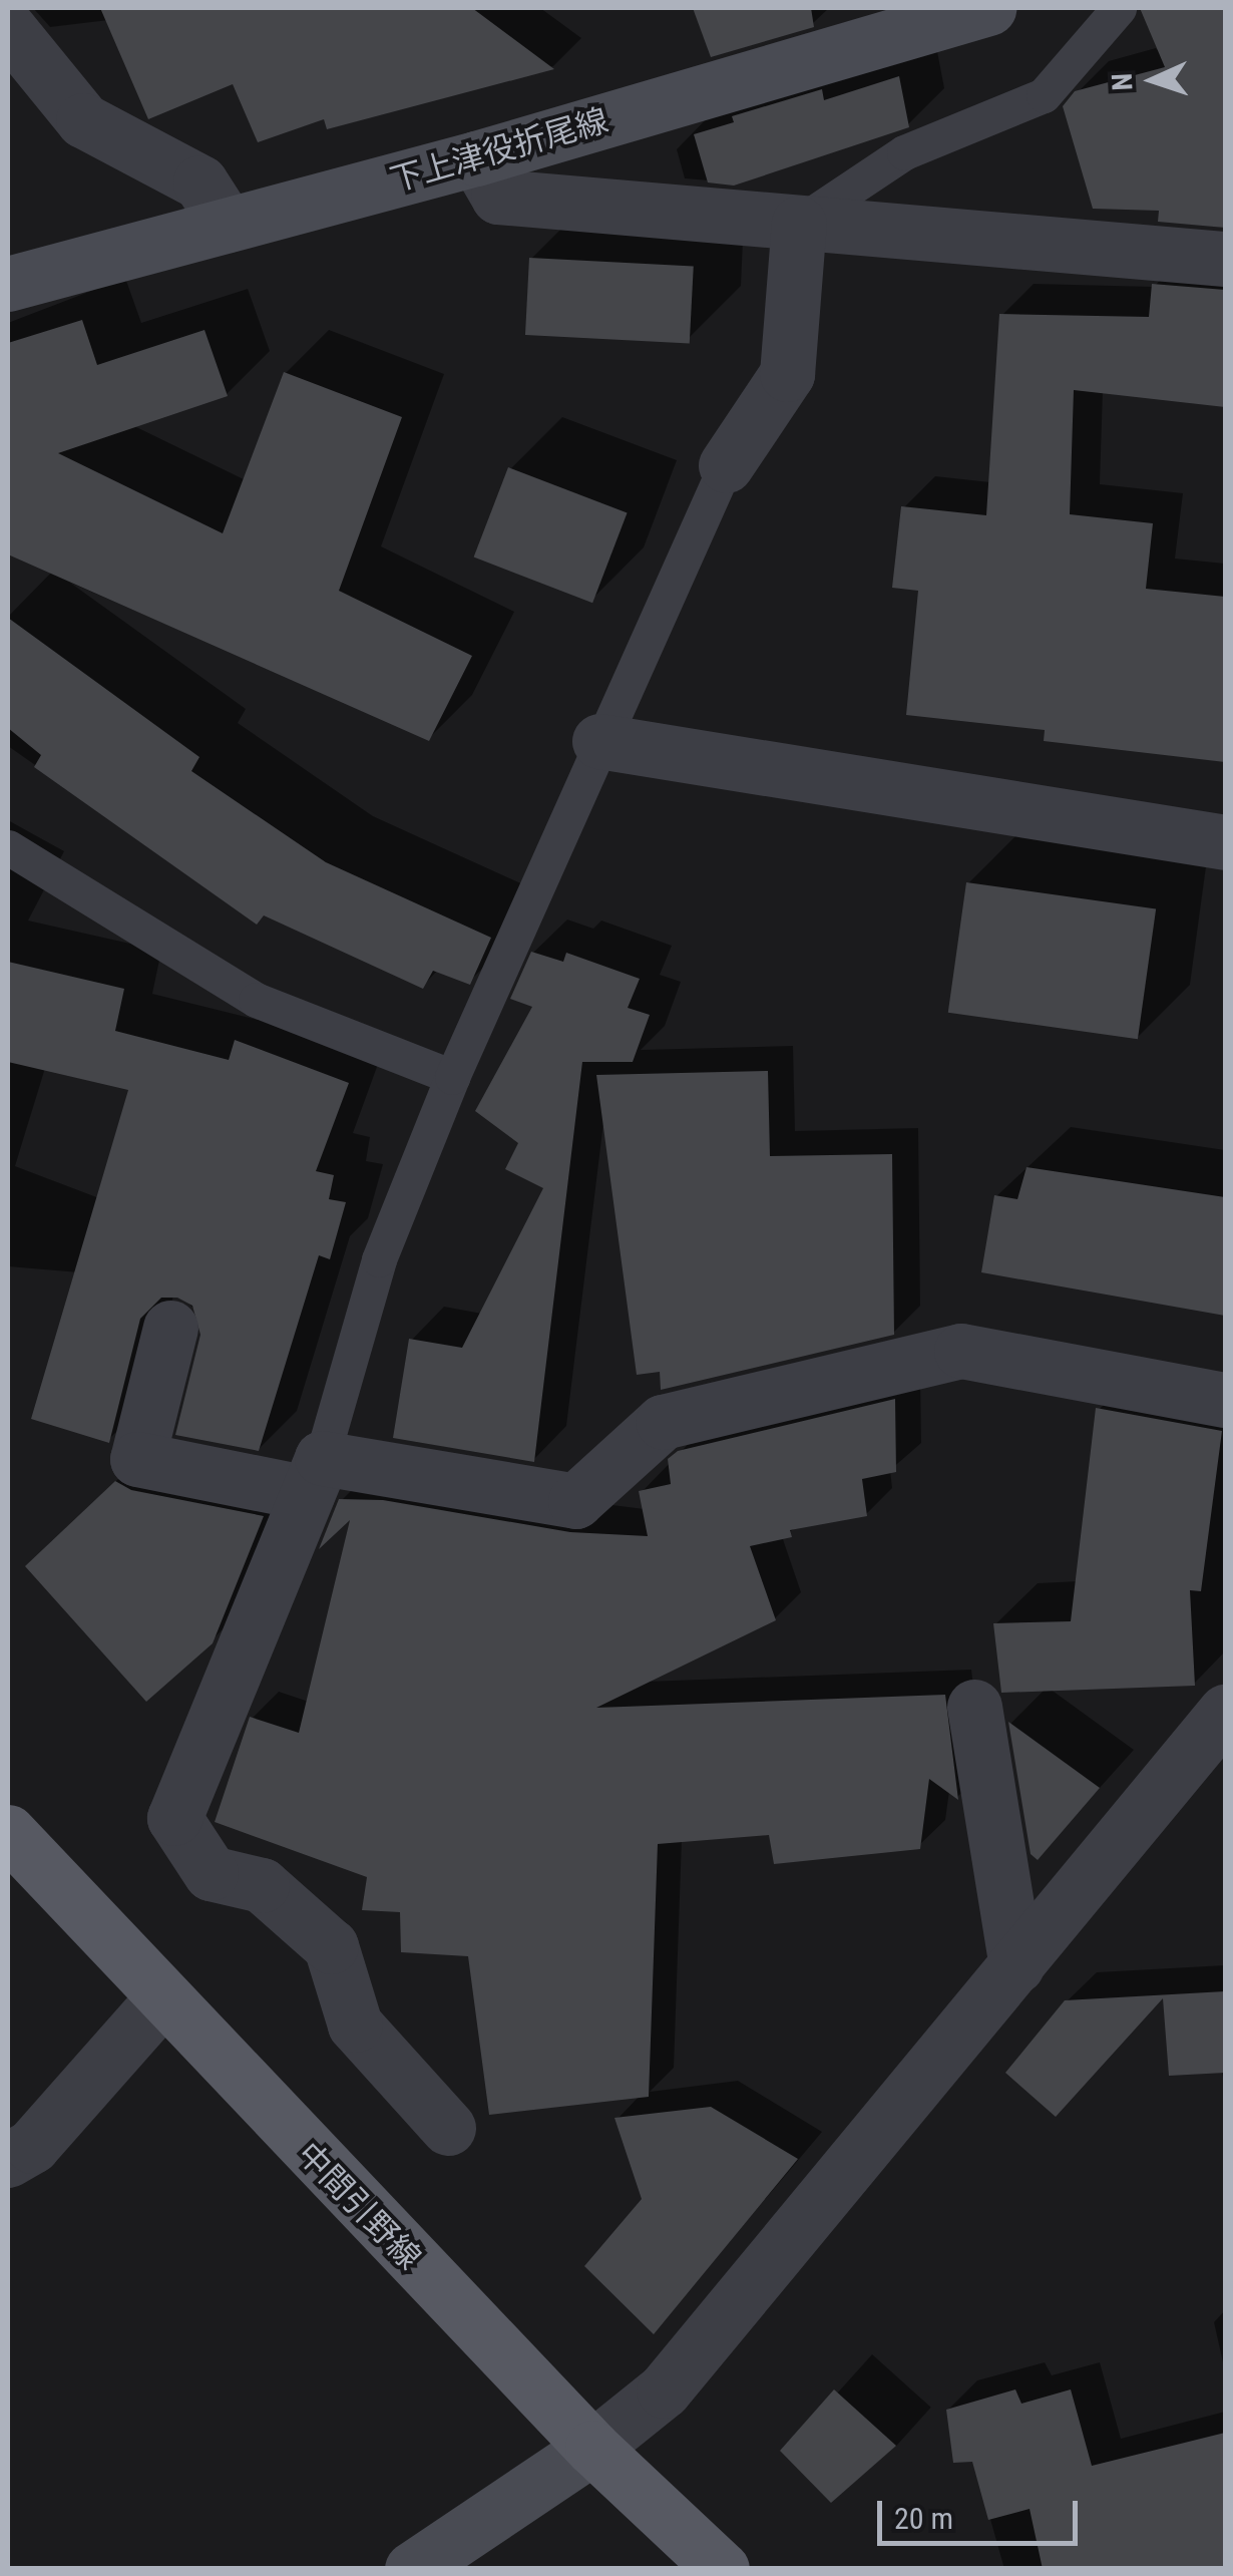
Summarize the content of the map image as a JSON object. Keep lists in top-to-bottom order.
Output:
{
  "streets": {
    "main road": ["下上津役折尾線", "中間引野線"]
  },
  "scale_bar": "20 m",
  "north": "left"
}
